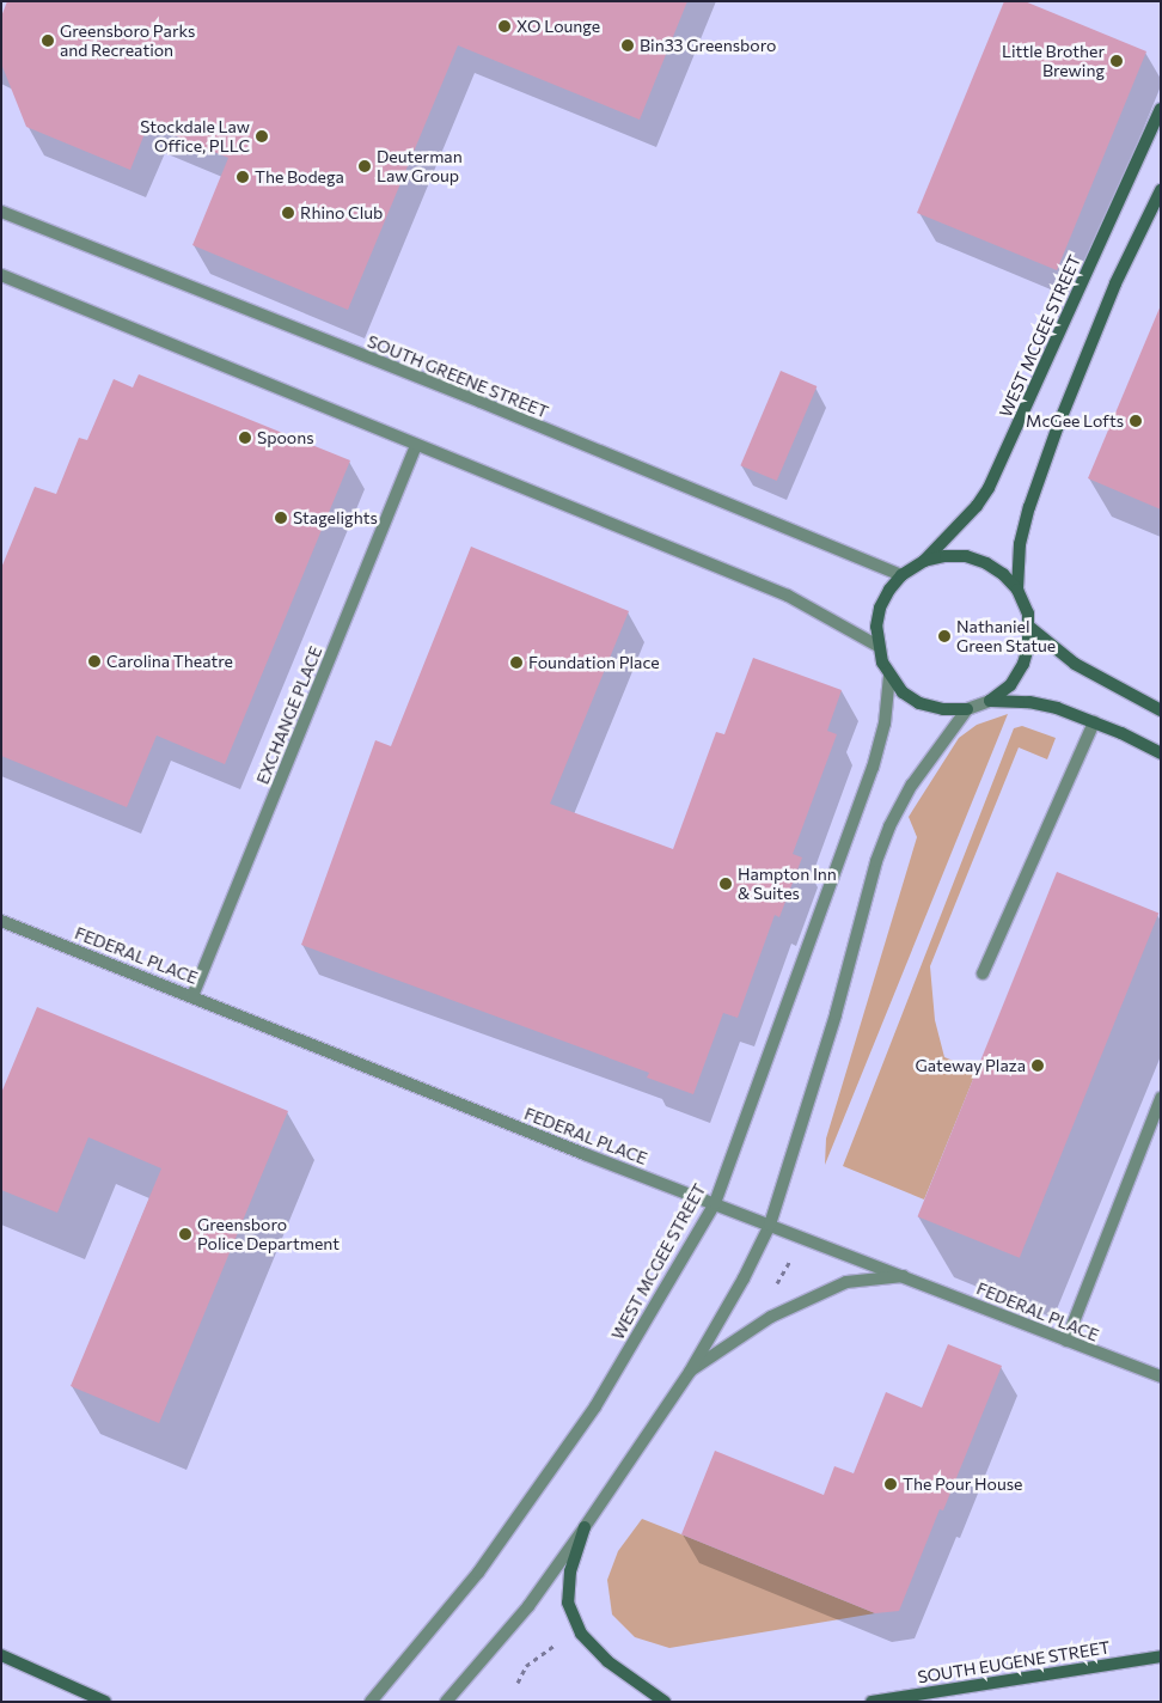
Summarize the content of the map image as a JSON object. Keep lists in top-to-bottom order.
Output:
{
  "streets": {
    "main road": ["WEST MCGEE STREET", "SOUTH EUGENE STREET"],
    "street": ["SOUTH GREENE STREET", "EXCHANGE PLACE", "FEDERAL PLACE"]
  },
  "crossings": [
    ["WEST MCGEE STREET", "SOUTH GREENE STREET"],
    ["WEST MCGEE STREET", "FEDERAL PLACE"],
    ["EXCHANGE PLACE", "FEDERAL PLACE"]
  ],
  "places": [
    "XO Lounge",
    "Greensboro Parks and Recreation",
    "Bin33 Greensboro",
    "Little Brother Brewing",
    "Stockdale Law Office, PLLC",
    "Deuterman Law Group",
    "The Bodega",
    "Rhino Club",
    "McGee Lofts",
    "Spoons",
    "Stagelights",
    "Nathaniel Green Statue",
    "Carolina Theatre",
    "Foundation Place",
    "Hampton Inn & Suites",
    "Gateway Plaza",
    "Greensboro Police Department",
    "The Pour House"
  ]
}
